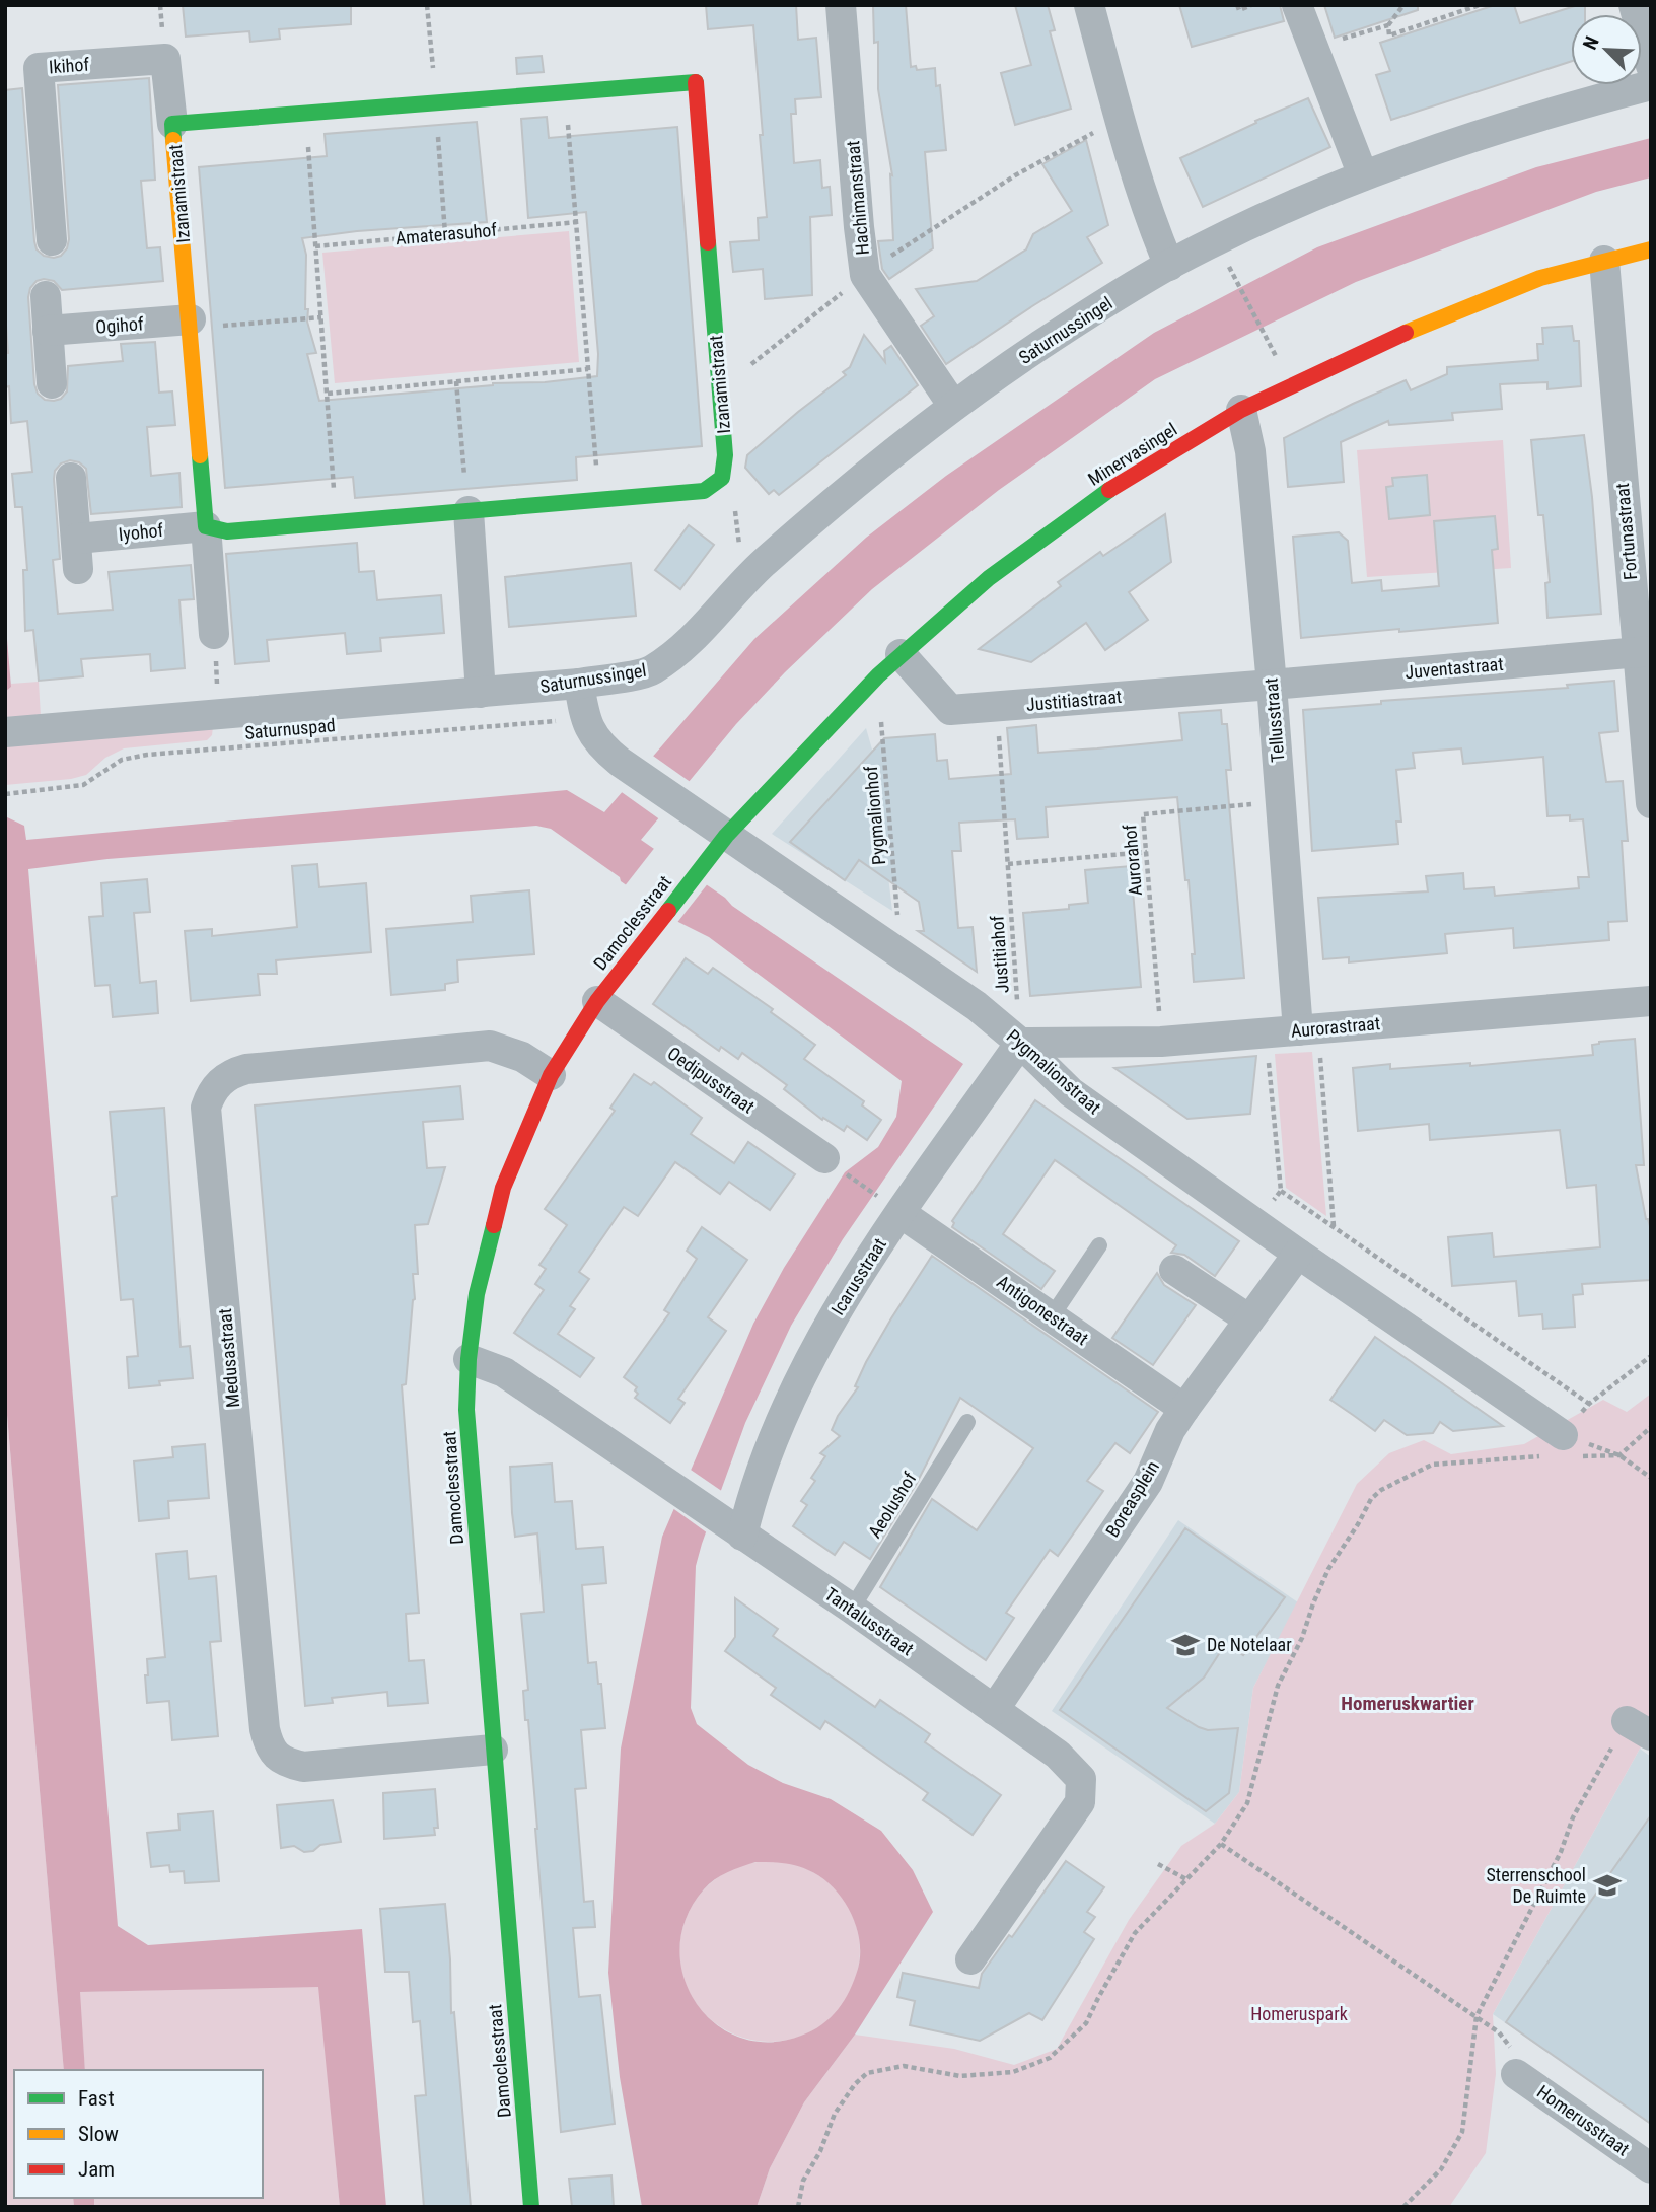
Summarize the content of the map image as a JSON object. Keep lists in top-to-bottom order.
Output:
{
  "streets": {
    "street": [
      "Ikihof",
      "Izanamistraat",
      "Hachimanstraat",
      "Ogihof",
      "Saturnussingel",
      "Minervasingel",
      "Fortunastraat",
      "Iyohof",
      "Juventastraat",
      "Justitiastraat",
      "Tellusstraat",
      "Damoclesstraat",
      "Aurorastraat",
      "Pygmalionstraat",
      "Oedipusstraat",
      "Icarusstraat",
      "Antigonestraat",
      "Medusastraat",
      "Boreasplein",
      "Tantalusstraat",
      "Homerusstraat"
    ],
    "lane": ["Aeolushof"],
    "path": [
      "Amaterasuhof",
      "Saturnuspad",
      "Pygmalionhof",
      "Aurorahof",
      "Justitiahof"
    ]
  },
  "crossings": [
    ["Ikihof", "Izanamistraat"],
    ["Izanamistraat", "Ogihof"],
    ["Izanamistraat", "Iyohof"],
    ["Hachimanstraat", "Saturnussingel"],
    ["Saturnussingel", "Pygmalionstraat"],
    ["Minervasingel", "Fortunastraat"],
    ["Minervasingel", "Justitiastraat"],
    ["Minervasingel", "Tellusstraat"],
    ["Minervasingel", "Pygmalionhof"],
    ["Minervasingel", "Damoclesstraat"],
    ["Minervasingel", "Pygmalionstraat"],
    ["Fortunastraat", "Juventastraat"],
    ["Juventastraat", "Justitiastraat"],
    ["Juventastraat", "Tellusstraat"],
    ["Justitiastraat", "Tellusstraat"],
    ["Justitiastraat", "Justitiahof"],
    ["Tellusstraat", "Aurorahof"],
    ["Tellusstraat", "Aurorastraat"],
    ["Saturnuspad", "Pygmalionstraat"],
    ["Pygmalionhof", "Pygmalionstraat"],
    ["Aurorahof", "Aurorastraat"],
    ["Damoclesstraat", "Pygmalionstraat"],
    ["Damoclesstraat", "Oedipusstraat"],
    ["Damoclesstraat", "Medusastraat"],
    ["Damoclesstraat", "Tantalusstraat"],
    ["Justitiahof", "Aurorastraat"],
    ["Justitiahof", "Pygmalionstraat"],
    ["Justitiahof", "Icarusstraat"],
    ["Aurorastraat", "Pygmalionstraat"],
    ["Aurorastraat", "Icarusstraat"],
    ["Pygmalionstraat", "Icarusstraat"],
    ["Pygmalionstraat", "Boreasplein"],
    ["Icarusstraat", "Antigonestraat"],
    ["Icarusstraat", "Tantalusstraat"],
    ["Antigonestraat", "Boreasplein"],
    ["Boreasplein", "Tantalusstraat"],
    ["Aeolushof", "Tantalusstraat"]
  ],
  "districts": ["Homeruskwartier"],
  "parks": ["Homeruspark"],
  "places": {
    "school or university": ["De Notelaar", "Sterrenschool De Ruimte"]
  },
  "legend": ["Fast", "Slow", "Jam"],
  "north": "top left"
}
